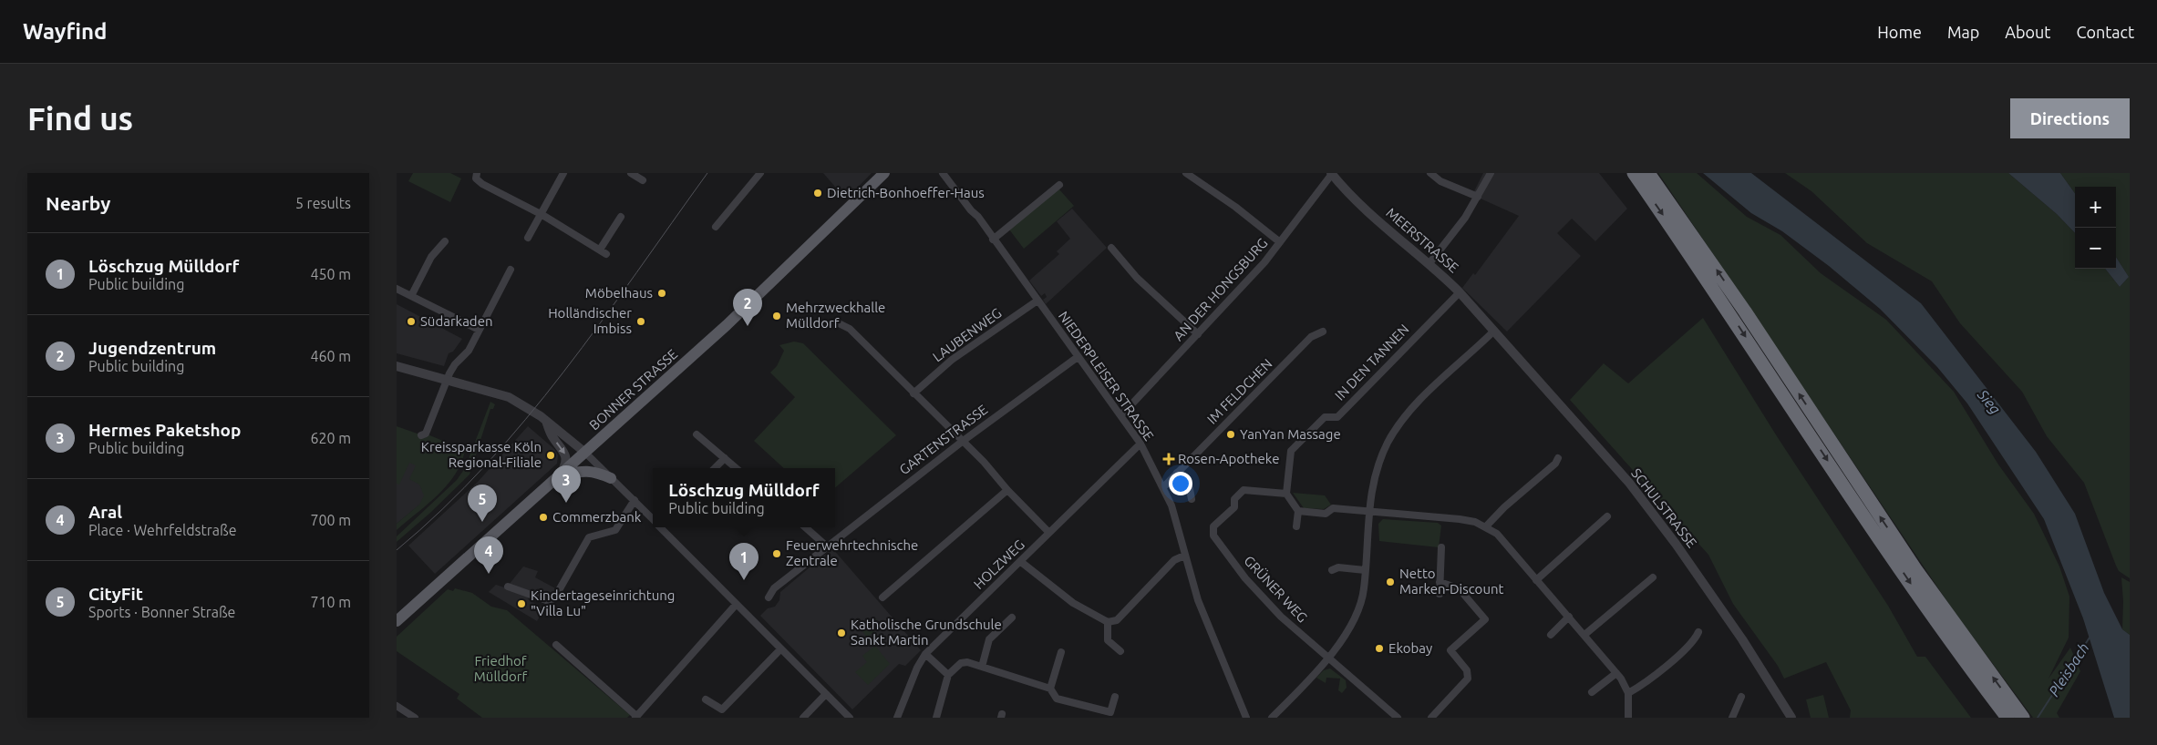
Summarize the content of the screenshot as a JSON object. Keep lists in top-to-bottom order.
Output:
{
  "streets": {
    "main road": ["BONNER STRASSE"],
    "street": [
      "MEERSTRASSE",
      "AN DER HONGSBURG",
      "LAUBENWEG",
      "IN DEN TANNEN",
      "NIEDERPLEISER STRASSE",
      "IM FELDCHEN",
      "GARTENSTRASSE",
      "SCHULSTRASSE",
      "HOLZWEG",
      "GRÜNER WEG"
    ]
  },
  "crossings": [
    ["MEERSTRASSE", "AN DER HONGSBURG"],
    ["MEERSTRASSE", "IN DEN TANNEN"],
    ["MEERSTRASSE", "SCHULSTRASSE"],
    ["AN DER HONGSBURG", "NIEDERPLEISER STRASSE"],
    ["LAUBENWEG", "NIEDERPLEISER STRASSE"],
    ["IN DEN TANNEN", "GRÜNER WEG"],
    ["NIEDERPLEISER STRASSE", "IM FELDCHEN"],
    ["NIEDERPLEISER STRASSE", "GARTENSTRASSE"],
    ["NIEDERPLEISER STRASSE", "HOLZWEG"]
  ],
  "water": ["Sieg", "Pleisbach"],
  "parks": ["Friedhof Mülldorf"],
  "places": {
    "other": [
      "Dietrich-Bonhoeffer-Haus",
      "Möbelhaus",
      "Mehrzweckhalle Mülldorf",
      "Südarkaden",
      "Holländischer Imbiss",
      "YanYan Massage",
      "Kreissparkasse Köln Regional-Filiale",
      "Commerzbank",
      "Feuerwehrtechnische Zentrale",
      "Netto Marken-Discount",
      "Kindertageseinrichtung \"Villa Lu\"",
      "Katholische Grundschule Sankt Martin",
      "Ekobay"
    ],
    "health": ["Rosen-Apotheke"]
  },
  "page": {
    "header": "Wayfind",
    "nav": [
      "Home",
      "Map",
      "About",
      "Contact"
    ],
    "buttons": "Directions",
    "title": "Find us",
    "heading": ["Nearby", "5 results"],
    "map_buttons": ["+", "−"],
    "list": [
      {
        "mark": "1",
        "name": "Löschzug Mülldorf",
        "note": "Public building",
        "value": "450 m"
      },
      {
        "mark": "2",
        "name": "Jugendzentrum",
        "note": "Public building",
        "value": "460 m"
      },
      {
        "mark": "3",
        "name": "Hermes Paketshop",
        "note": "Public building",
        "value": "620 m"
      },
      {
        "mark": "4",
        "name": "Aral",
        "note": "Place · Wehrfeldstraße",
        "value": "700 m"
      },
      {
        "mark": "5",
        "name": "CityFit",
        "note": "Sports · Bonner Straße",
        "value": "710 m"
      }
    ],
    "pins": [
      "2",
      "3",
      "5",
      "4",
      "1"
    ],
    "popup": ["Löschzug Mülldorf", "Public building"]
  }
}
